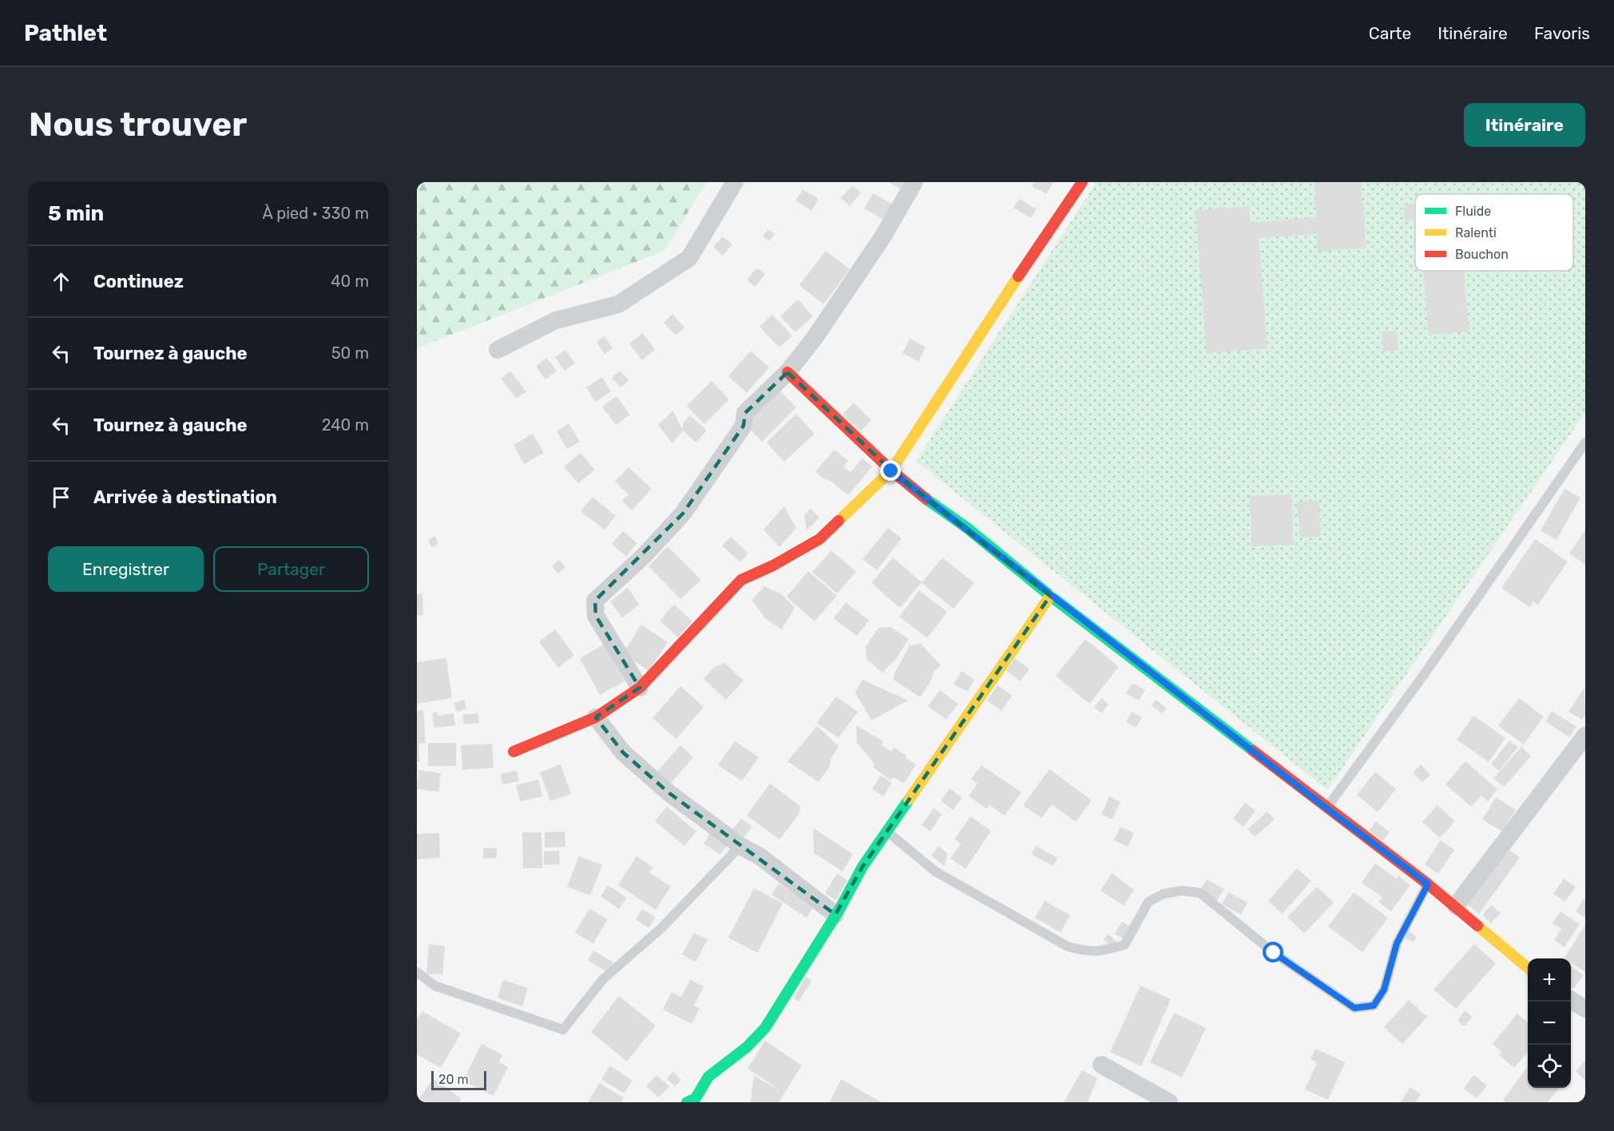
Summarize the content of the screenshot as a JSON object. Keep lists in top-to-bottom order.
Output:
{
  "legend": ["Fluide", "Ralenti", "Bouchon"],
  "scale_bar": "20 m",
  "page": {
    "header": "Pathlet",
    "nav": ["Carte", "Itinéraire", "Favoris"],
    "buttons": [
      "Itinéraire",
      ["Enregistrer", "Partager"]
    ],
    "title": "Nous trouver",
    "heading": ["5 min", "À pied · 330 m"],
    "list": [
      ["Continuez", "40 m"],
      ["Tournez à gauche", "50 m"],
      ["Tournez à gauche", "240 m"],
      "Arrivée à destination"
    ],
    "map_buttons": ["+", "−"],
    "scale": "20 m"
  }
}
